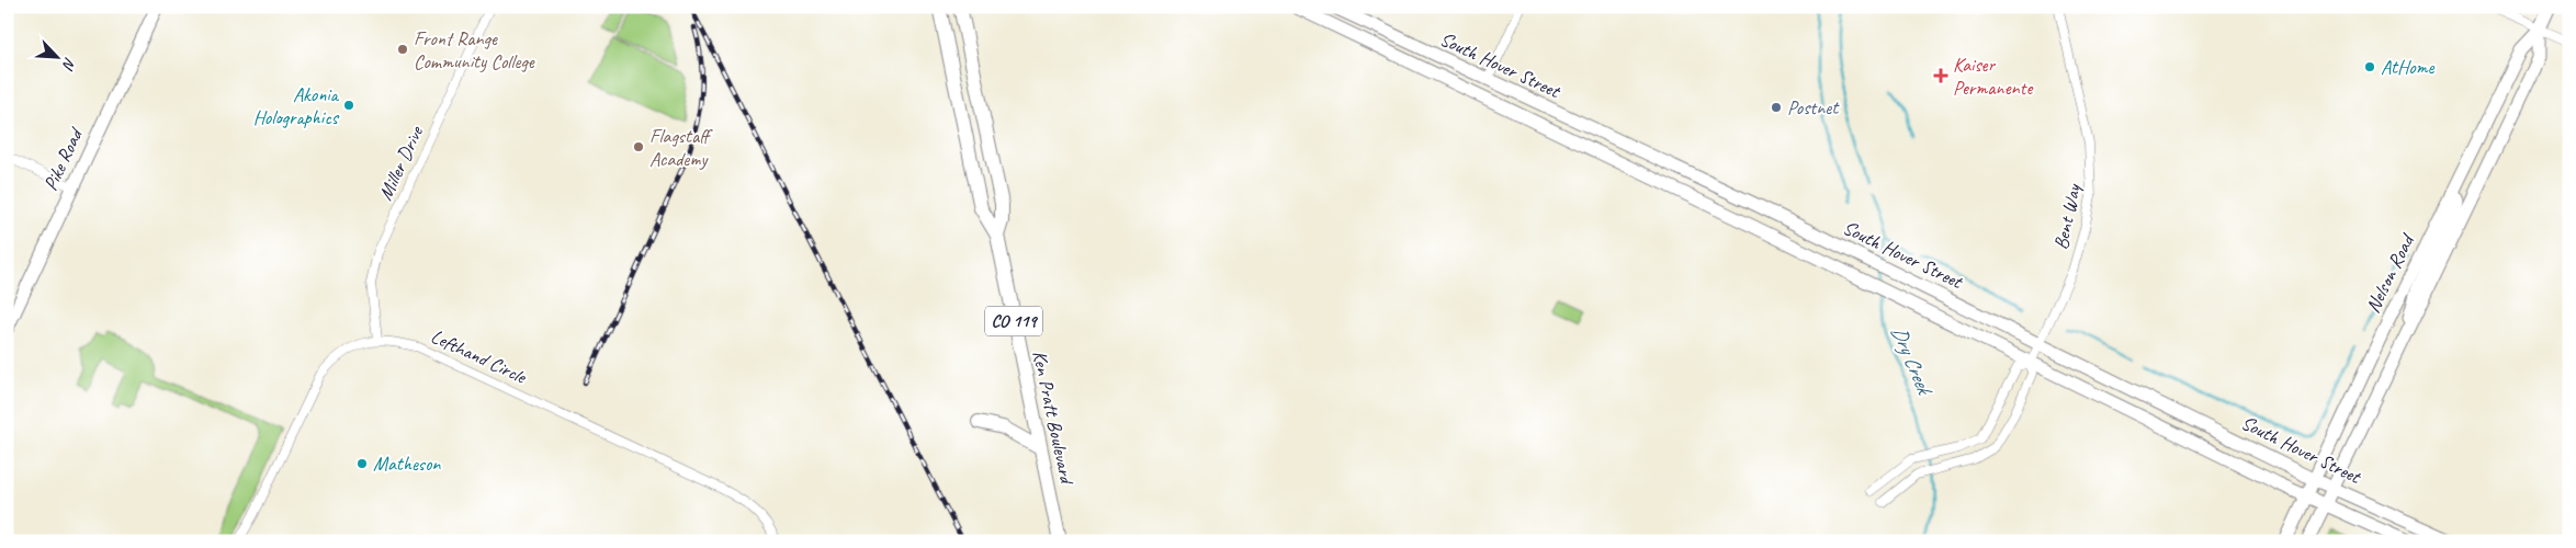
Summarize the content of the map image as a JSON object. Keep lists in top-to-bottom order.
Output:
{
  "streets": {
    "highway": ["CO 119", "Ken Pratt Boulevard"],
    "main road": ["South Hover Street", "Pike Road", "Nelson Road"],
    "street": ["Miller Drive", "Bent Way", "Lefthand Circle"]
  },
  "crossings": [
    ["South Hover Street", "Bent Way"],
    ["South Hover Street", "Nelson Road"],
    ["Miller Drive", "Lefthand Circle"]
  ],
  "water": ["Dry Creek"],
  "places": {
    "other": [
      "Front Range Community College",
      "AtHome",
      "Akonia Holographics",
      "Postnet",
      "Flagstaff Academy",
      "Matheson"
    ],
    "health": ["Kaiser Permanente"]
  },
  "north": "bottom right"
}
